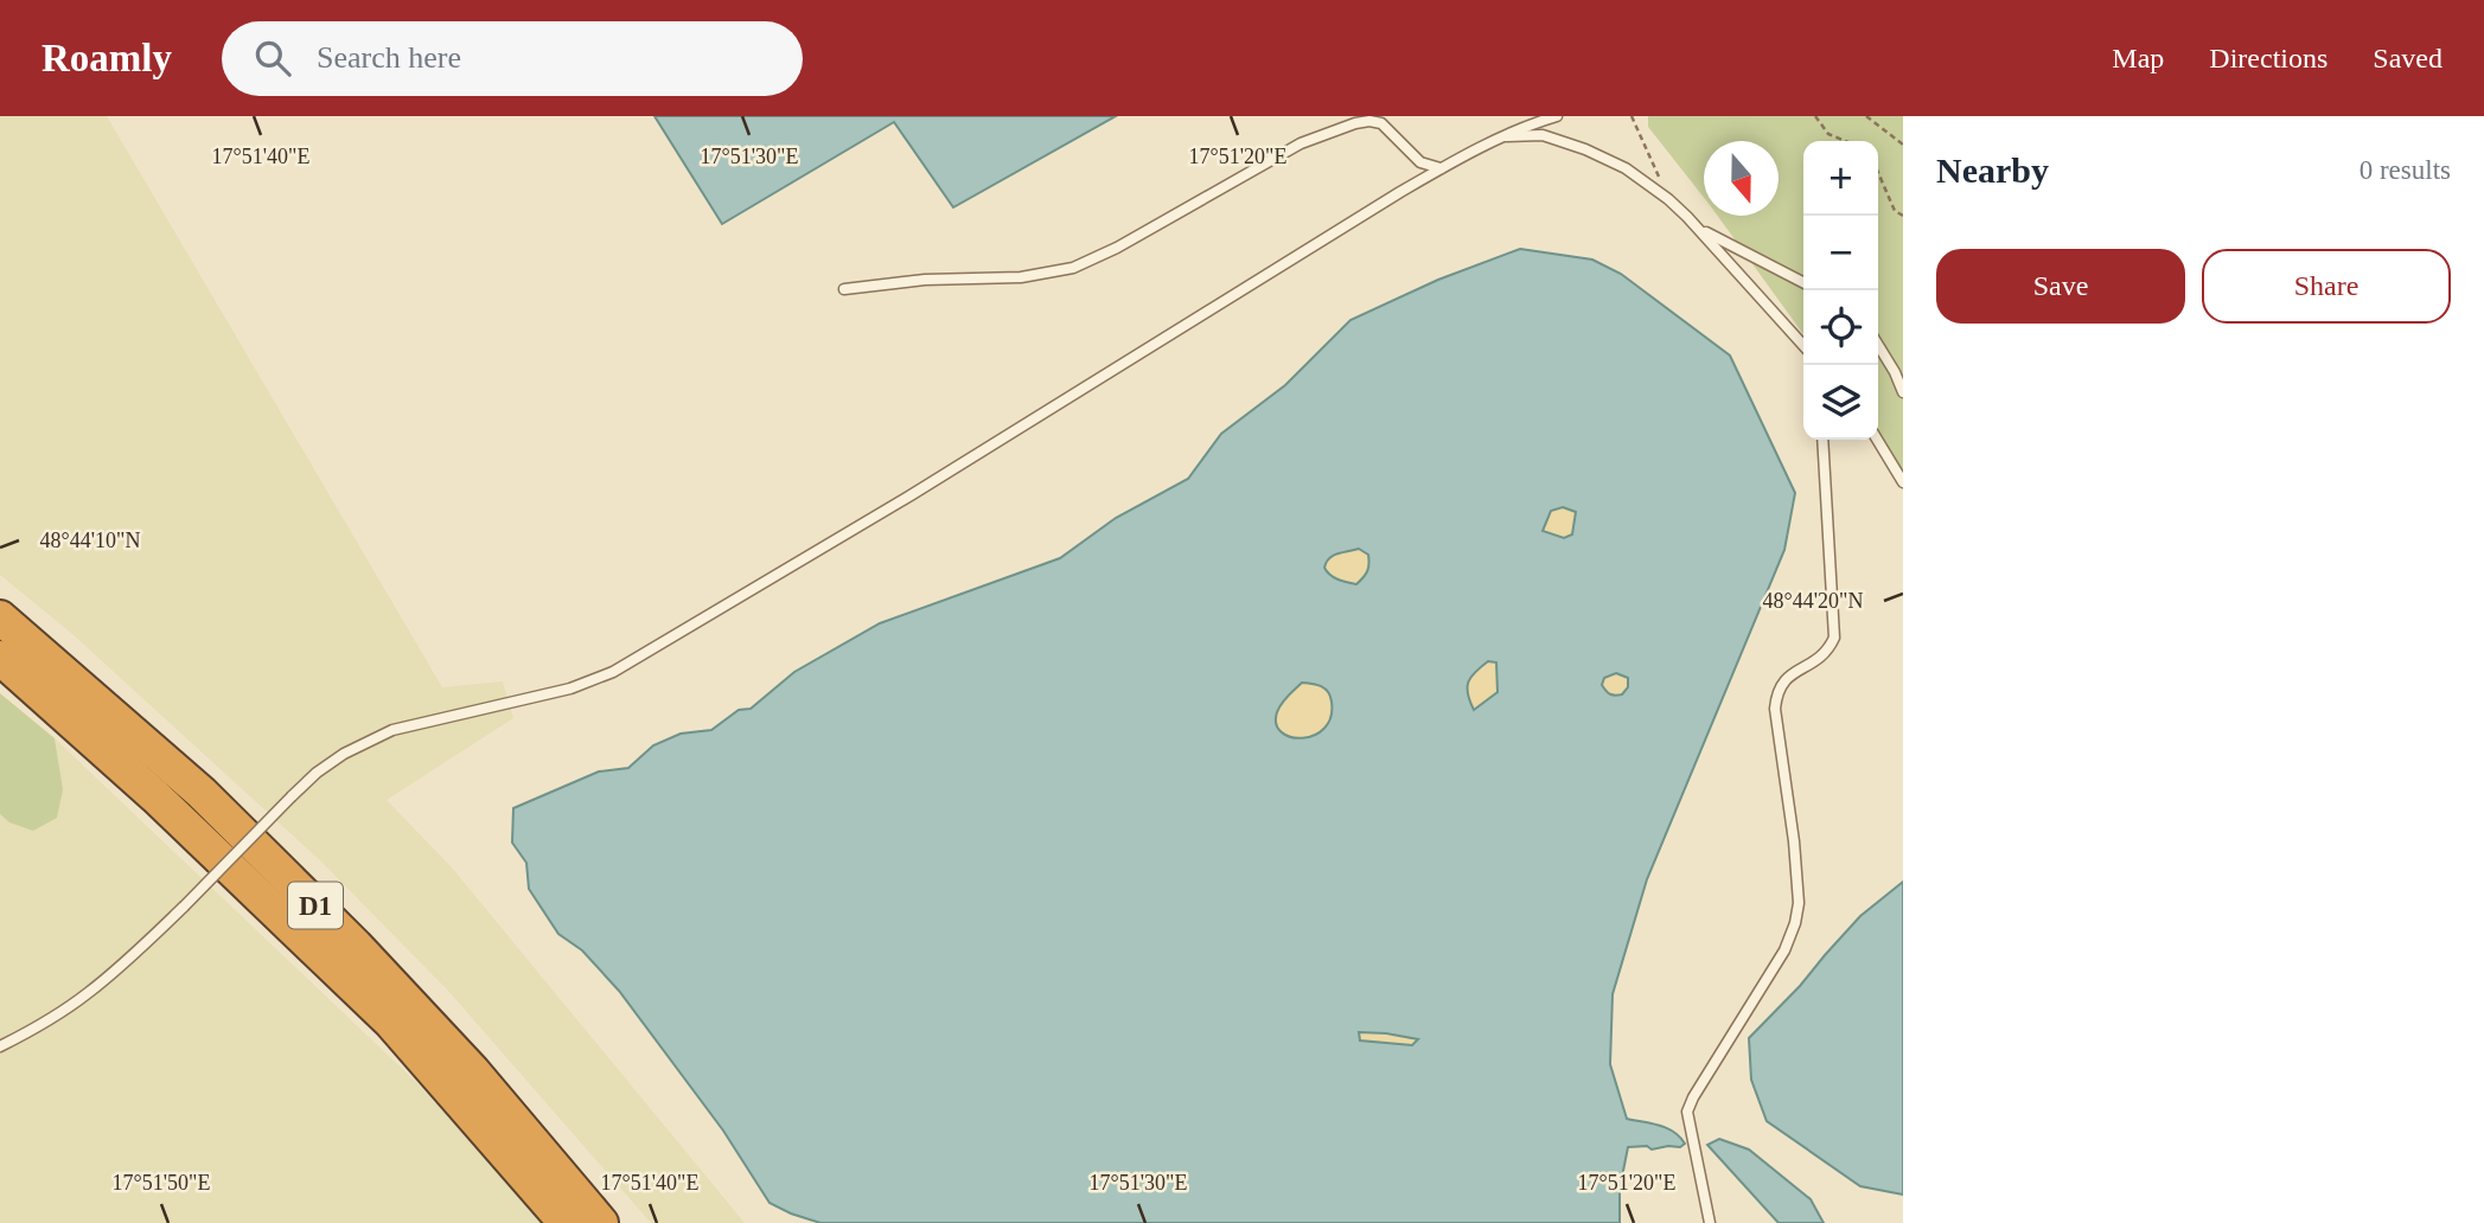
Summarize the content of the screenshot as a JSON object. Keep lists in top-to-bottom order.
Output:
{
  "streets": {
    "highway": ["D1"]
  },
  "north": "bottom",
  "page": {
    "header": "Roamly",
    "search": "Search here",
    "nav": ["Map", "Directions", "Saved"],
    "heading": ["Nearby", "0 results"],
    "map_buttons": ["+", "−"],
    "buttons": ["Save", "Share"]
  },
  "coordinates": [
    "17°51'40\"E",
    "17°51'30\"E",
    "17°51'20\"E",
    "48°44'10\"N",
    "48°44'20\"N",
    "17°51'50\"E"
  ]
}
